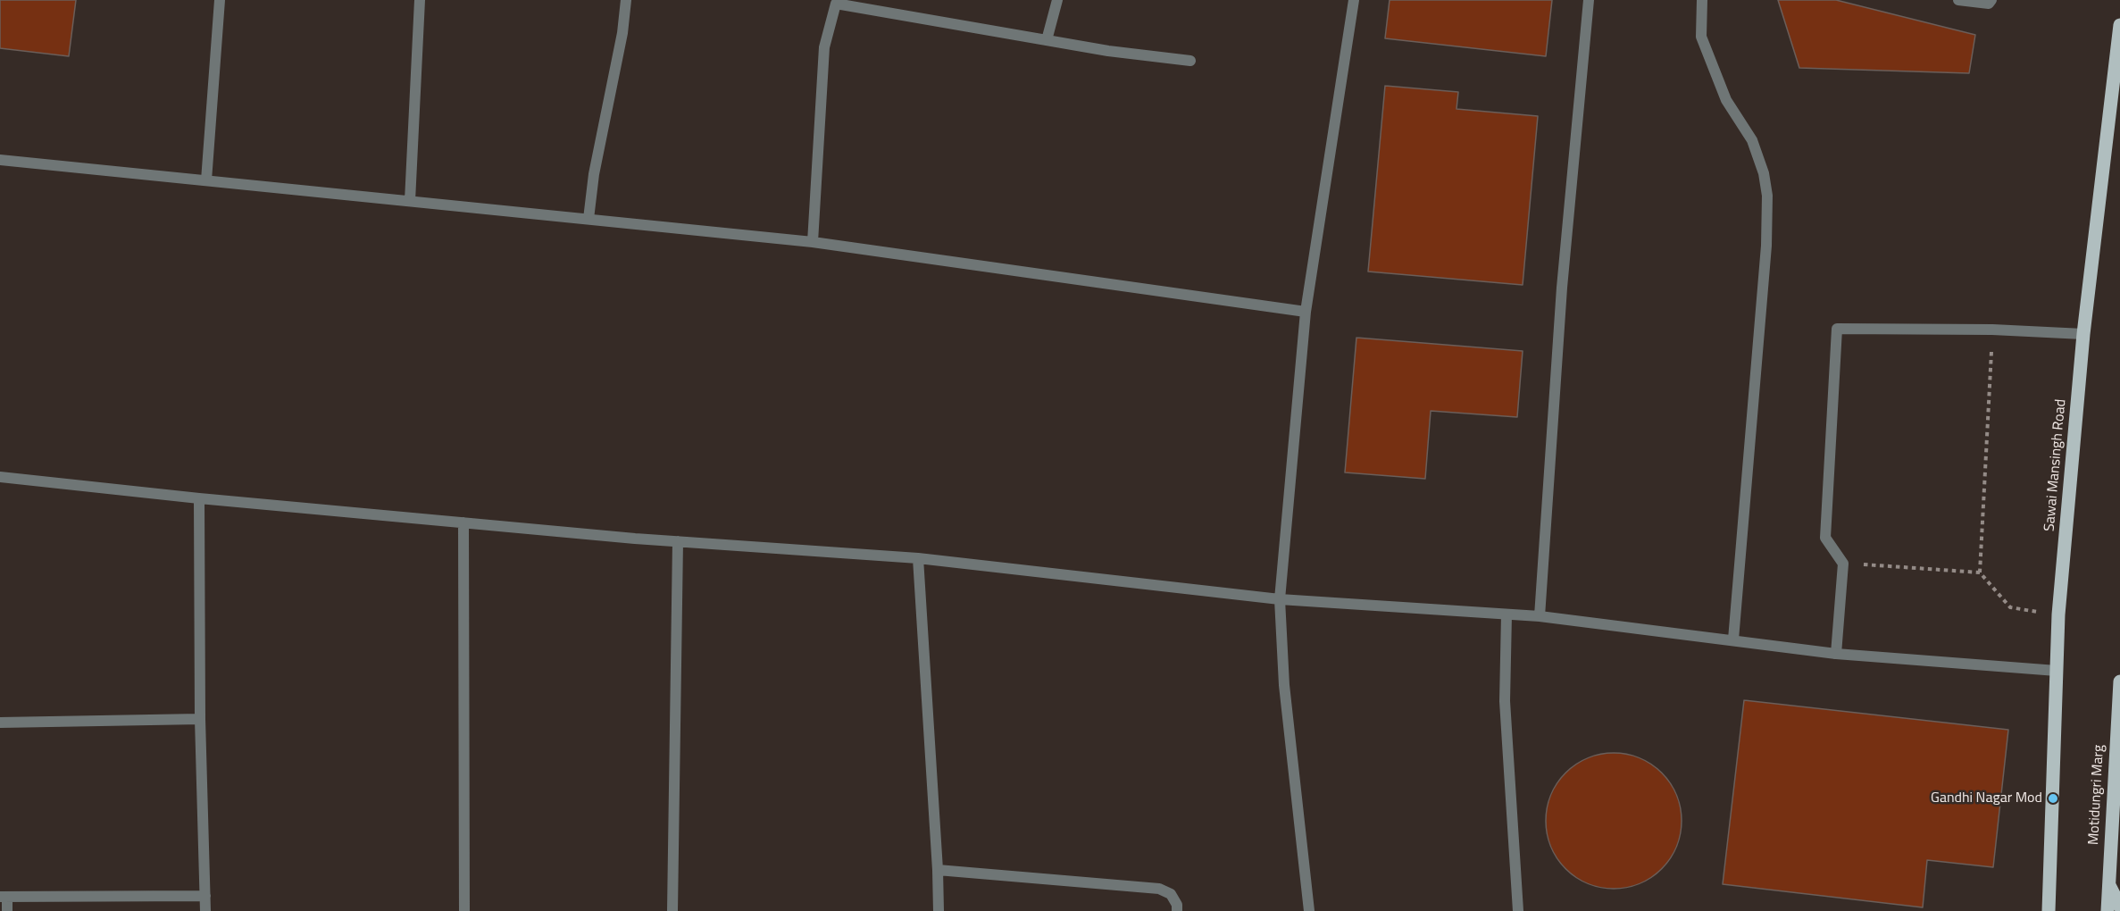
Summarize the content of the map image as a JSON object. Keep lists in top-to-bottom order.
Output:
{
  "streets": {
    "main road": ["Sawai Mansingh Road", "Motidungri Marg"]
  },
  "places": ["Gandhi Nagar Mod"]
}
